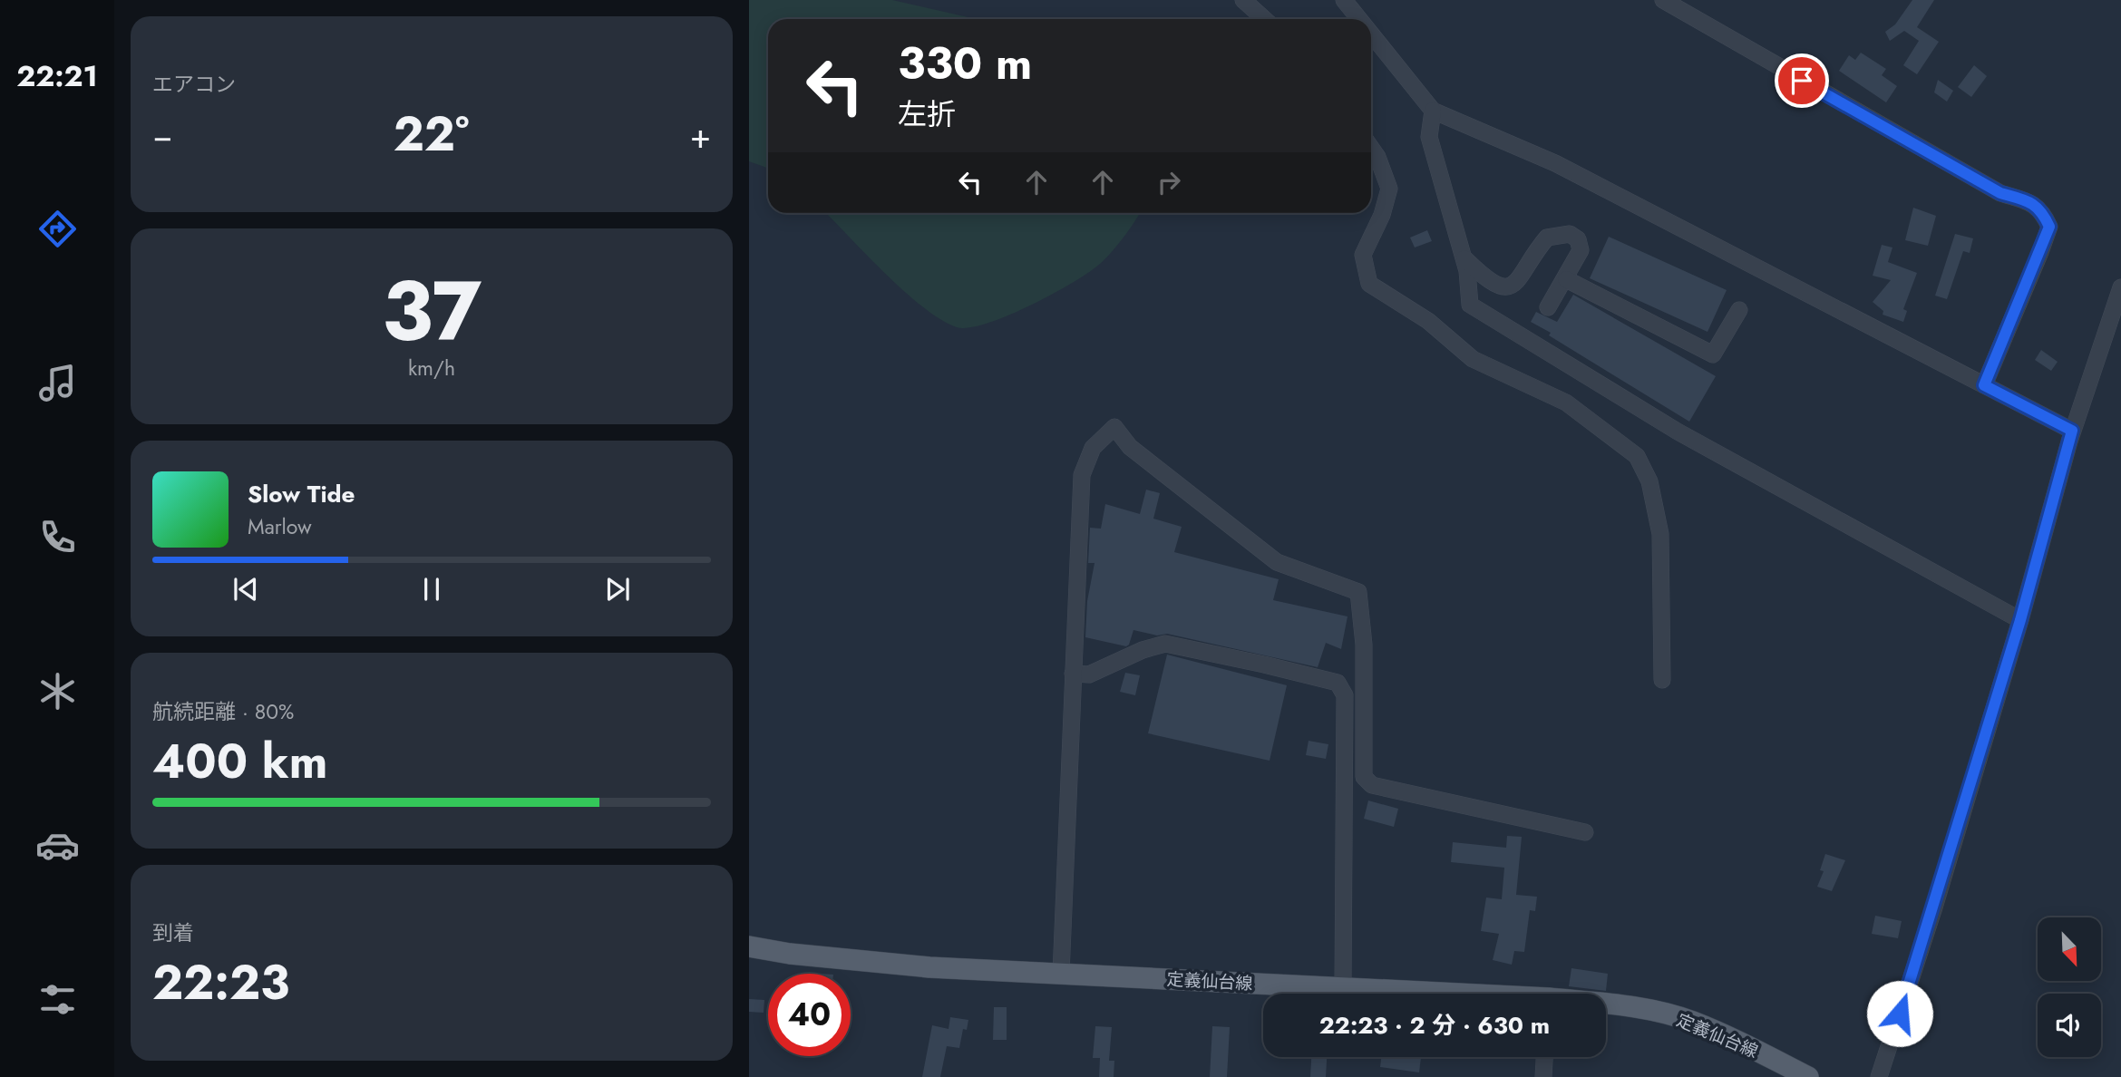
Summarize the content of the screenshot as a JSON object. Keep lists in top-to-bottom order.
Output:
{
  "streets": {
    "main road": ["定義仙台線"]
  },
  "north": "bottom right",
  "page": {
    "tabs": "22:21",
    "tile": [
      "エアコン",
      ["37", "km/h"],
      ["航続距離 · 80%", "400 km"],
      ["到着", "22:23"]
    ],
    "turn": ["330 m", "左折"],
    "heat": ["−", "22°", "+"],
    "song": ["Slow Tide", "Marlow"],
    "limit": "40",
    "trip": "22:23 · 2 分 · 630 m"
  }
}
